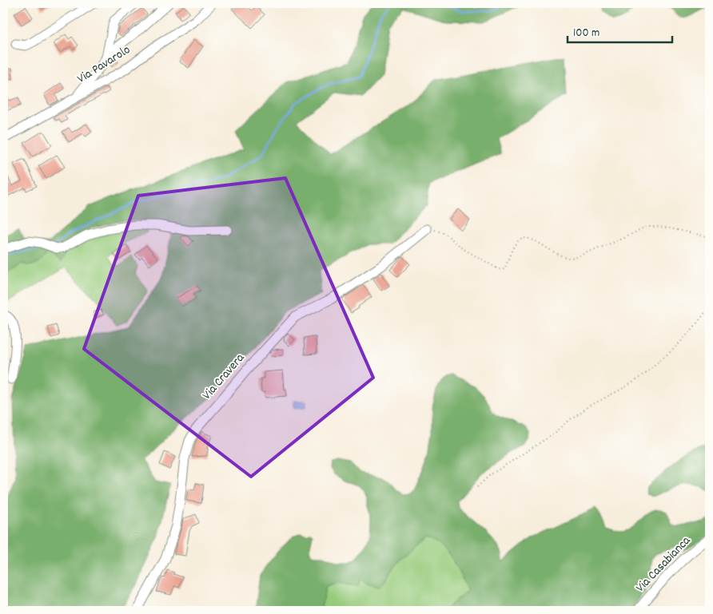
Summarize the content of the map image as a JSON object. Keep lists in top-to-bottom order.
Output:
{
  "streets": {
    "street": ["Via Pavarolo", "Via Cravera", "Via Casabianca"]
  },
  "scale_bar": "100 m"
}
